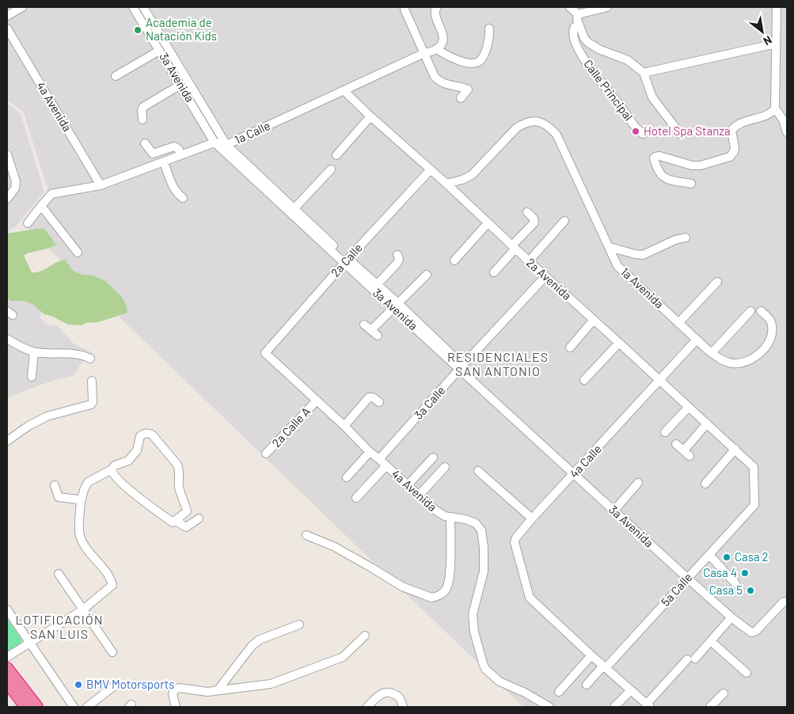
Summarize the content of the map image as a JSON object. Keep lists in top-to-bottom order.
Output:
{
  "streets": {
    "street": [
      "3a Avenida",
      "Calle Principal",
      "4a Avenida",
      "1a Calle",
      "2a Calle",
      "2a Avenida",
      "1a Avenida",
      "3a Calle",
      "2a Calle A",
      "4a Calle",
      "5a Calle"
    ]
  },
  "crossings": [
    ["3a Avenida", "1a Calle"],
    ["3a Avenida", "2a Calle"],
    ["3a Avenida", "3a Calle"],
    ["3a Avenida", "4a Calle"],
    ["3a Avenida", "5a Calle"],
    ["4a Avenida", "2a Calle"],
    ["4a Avenida", "3a Calle"],
    ["4a Avenida", "2a Calle A"],
    ["1a Calle", "2a Avenida"],
    ["2a Calle", "2a Avenida"],
    ["2a Avenida", "1a Avenida"],
    ["2a Avenida", "3a Calle"],
    ["2a Avenida", "4a Calle"],
    ["2a Avenida", "5a Calle"],
    ["1a Avenida", "4a Calle"]
  ],
  "districts": ["RESIDENCIALES SAN ANTONIO", "LOTIFICACIÓN SAN LUIS"],
  "places": [
    "Academia de Natación Kids",
    "Hotel Spa Stanza",
    "Casa 2",
    "Casa 4",
    "Casa 5",
    "BMV Motorsports"
  ],
  "north": "bottom right"
}
